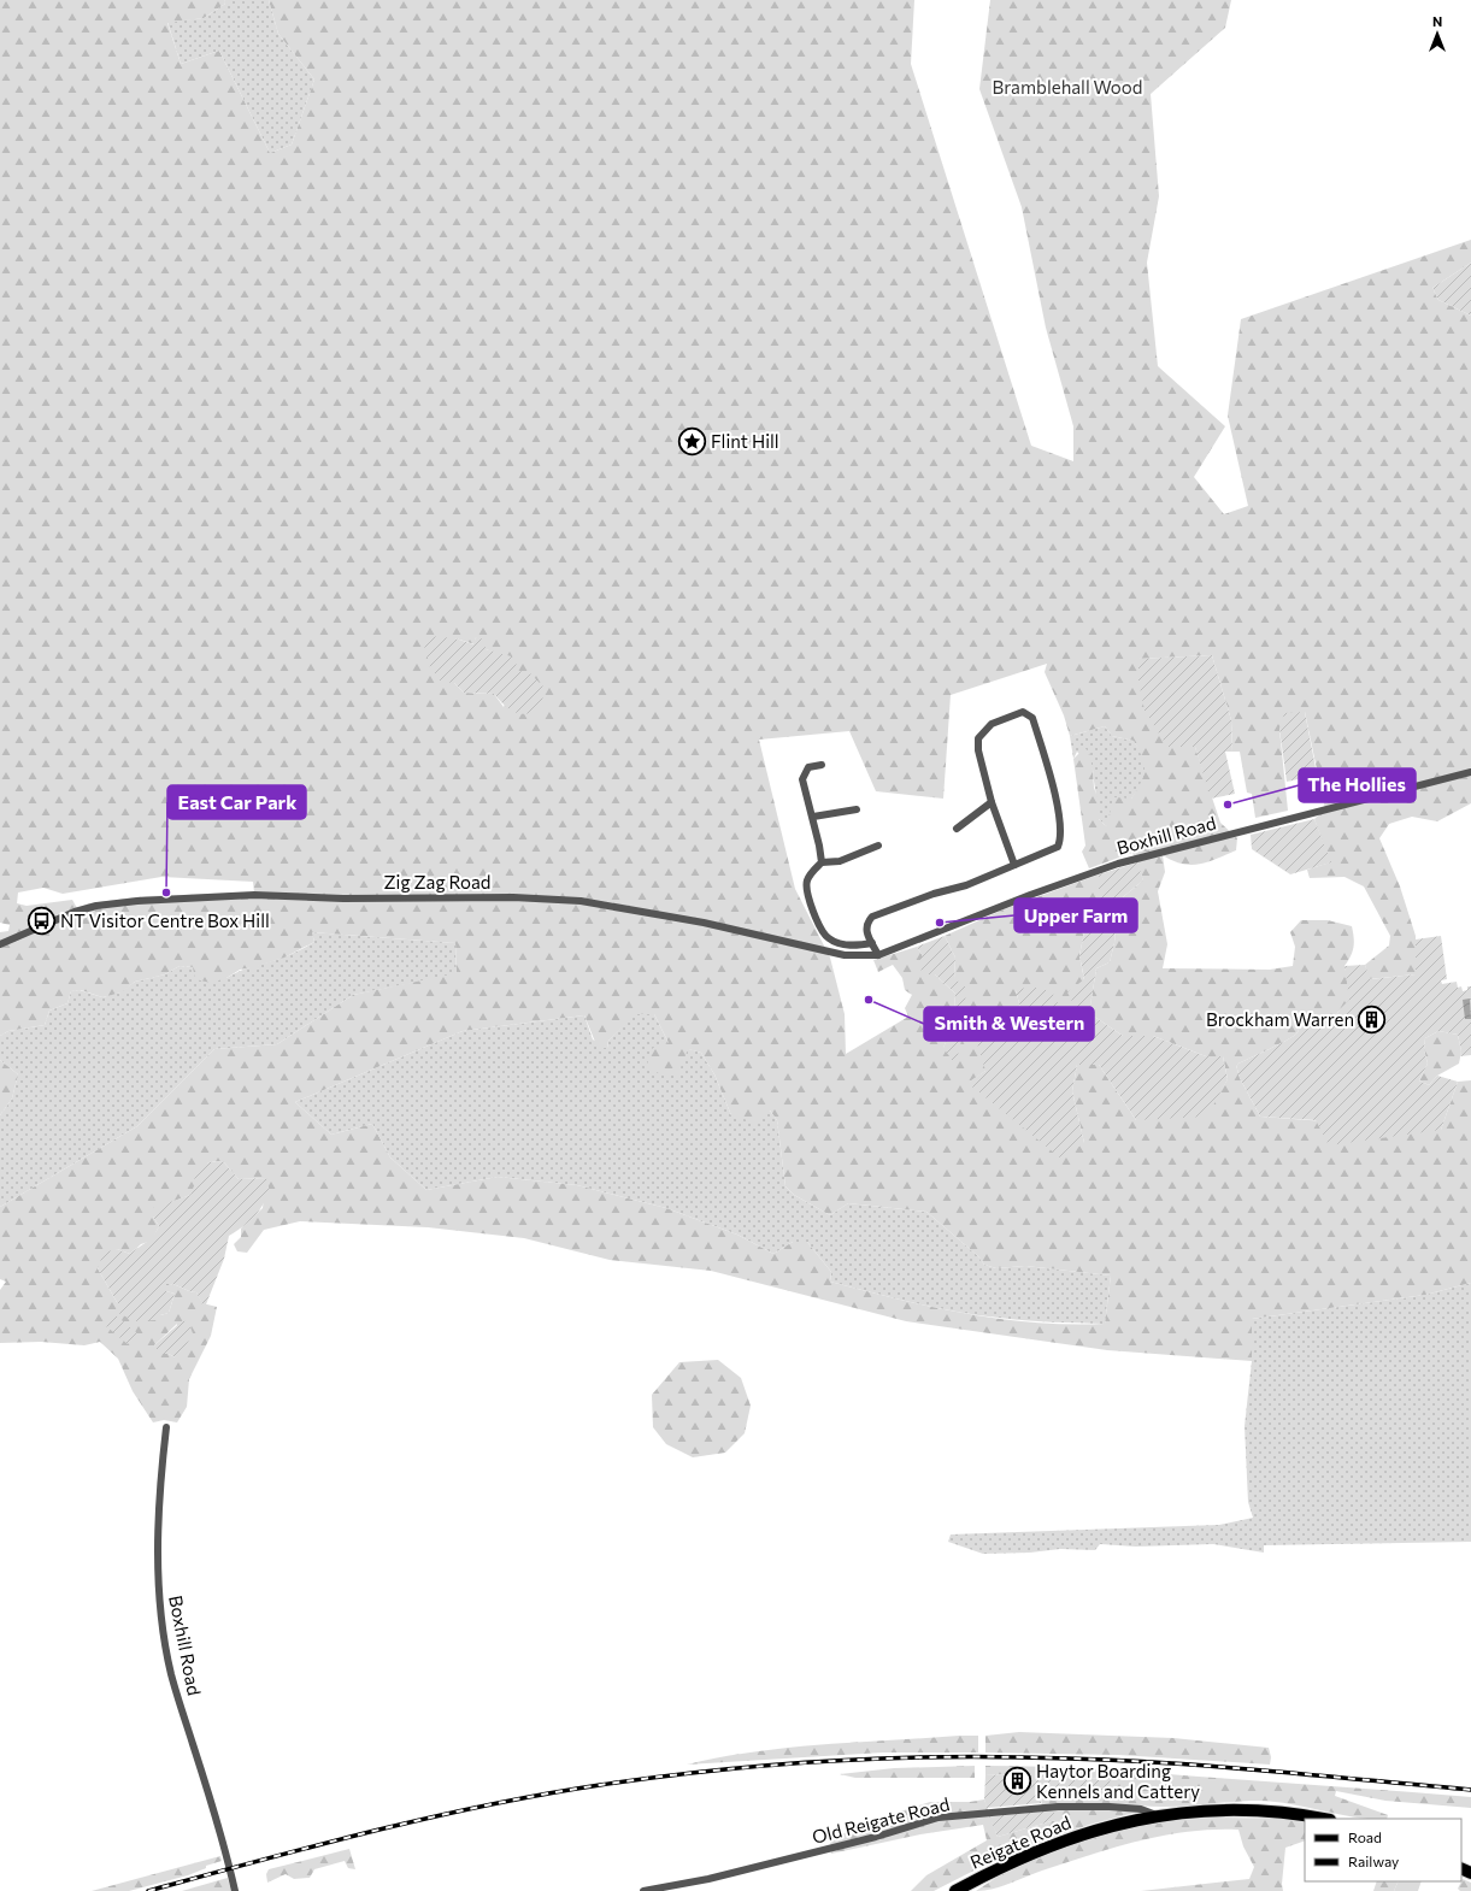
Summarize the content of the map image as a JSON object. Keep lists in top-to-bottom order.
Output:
{
  "streets": {
    "main road": ["Reigate Road"],
    "street": ["Boxhill Road", "Zig Zag Road", "Old Reigate Road"]
  },
  "crossings": [
    ["Boxhill Road", "Zig Zag Road"],
    ["Old Reigate Road", "Reigate Road"]
  ],
  "parks": ["Bramblehall Wood"],
  "places": {
    "place": ["Flint Hill"],
    "other": [
      "The Hollies",
      "East Car Park",
      "Upper Farm",
      "Smith & Western"
    ],
    "bus stop": ["NT Visitor Centre Box Hill"],
    "building": ["Brockham Warren", "Haytor Boarding Kennels and Cattery"]
  },
  "legend": ["Road", "Railway"],
  "north": "top"
}
